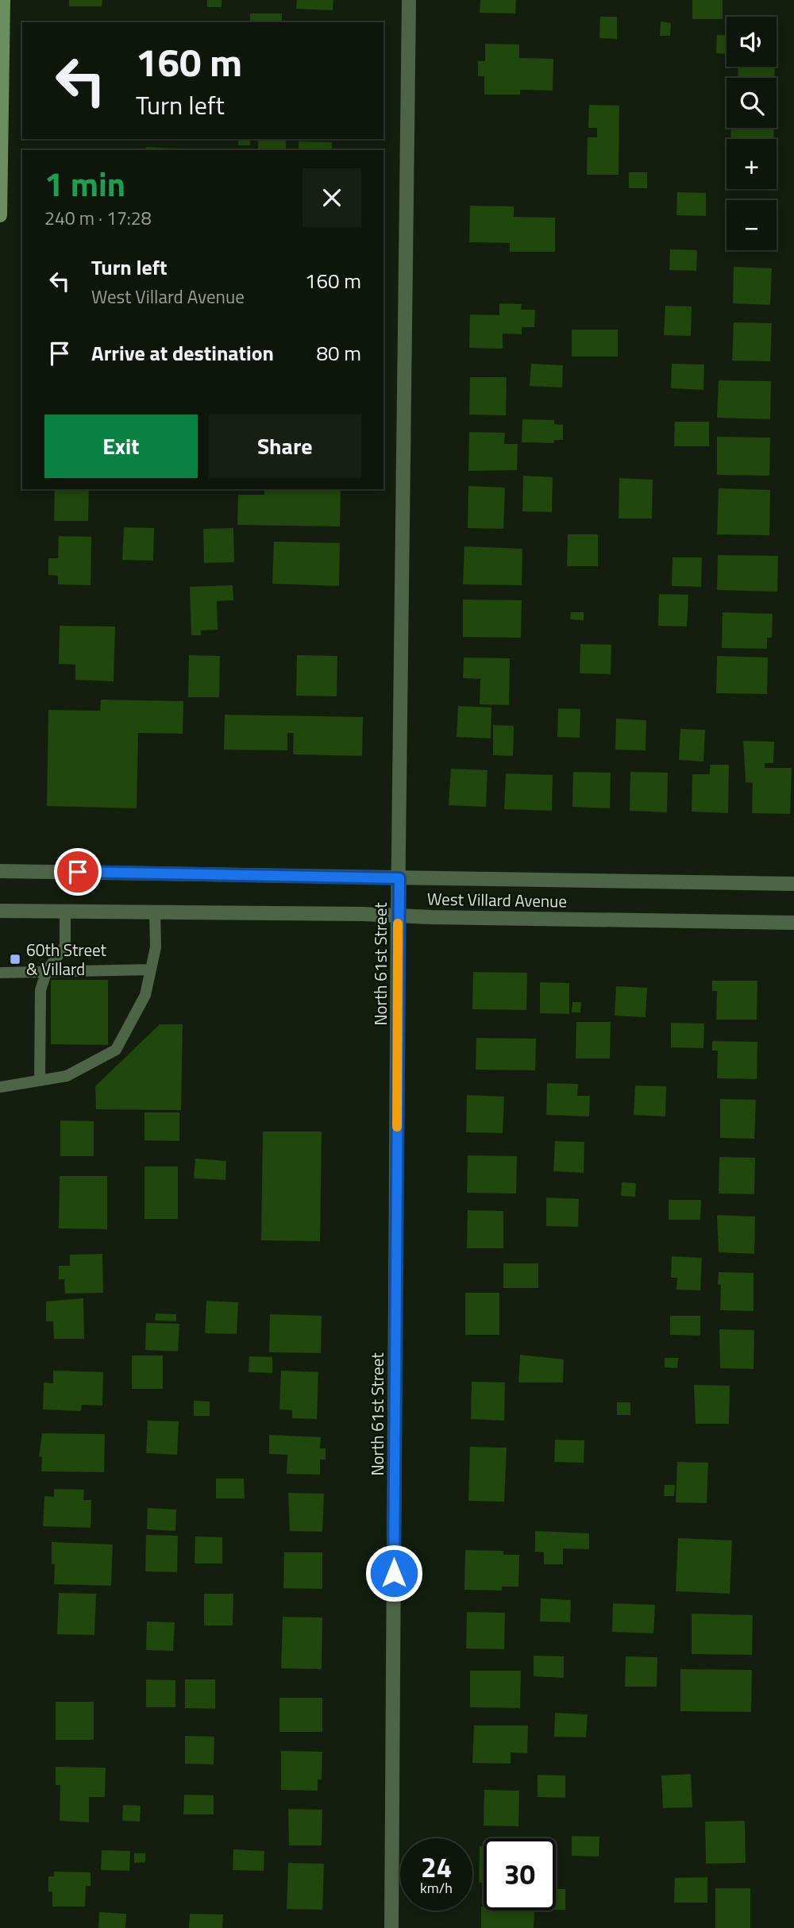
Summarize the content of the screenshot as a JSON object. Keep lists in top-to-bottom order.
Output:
{
  "streets": {
    "street": ["West Villard Avenue", "North 61st Street"]
  },
  "crossings": [
    ["West Villard Avenue", "North 61st Street"]
  ],
  "places": {
    "transit": ["60th Street & Villard"]
  },
  "page": {
    "map_buttons": ["+", "−"],
    "turn": ["160 m", "Turn left"],
    "heading": ["1 min", "240 m · 17:28"],
    "list": [
      {
        "name": "Turn left",
        "note": "West Villard Avenue",
        "value": "160 m"
      },
      {
        "name": "Arrive at destination",
        "value": "80 m"
      }
    ],
    "buttons": ["Exit", "Share"],
    "speed": "24 km/h",
    "limit": "30"
  }
}
